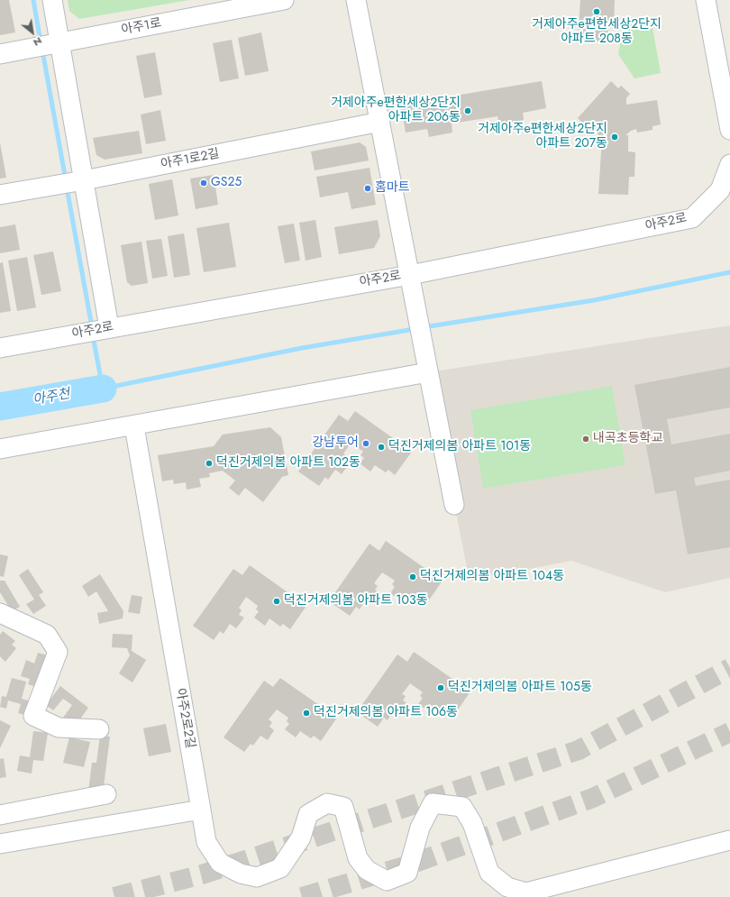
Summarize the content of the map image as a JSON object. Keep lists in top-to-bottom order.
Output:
{
  "streets": {
    "street": [
      "아주1로",
      "아주1로2길",
      "아주2로",
      "아주2로2길"
    ]
  },
  "water": ["아주천"],
  "places": [
    "거제아주e편한세상2단지 아파트 208동",
    "거제아주e편한세상2단지 아파트 206동",
    "거제아주e편한세상2단지 아파트 207동",
    "GS25",
    "홈마트",
    "내곡초등학교",
    "강남투어",
    "덕진거제의봄 아파트 101동",
    "덕진거제의봄 아파트 102동",
    "덕진거제의봄 아파트 104동",
    "덕진거제의봄 아파트 103동",
    "덕진거제의봄 아파트 105동",
    "덕진거제의봄 아파트 106동"
  ],
  "north": "bottom right"
}
